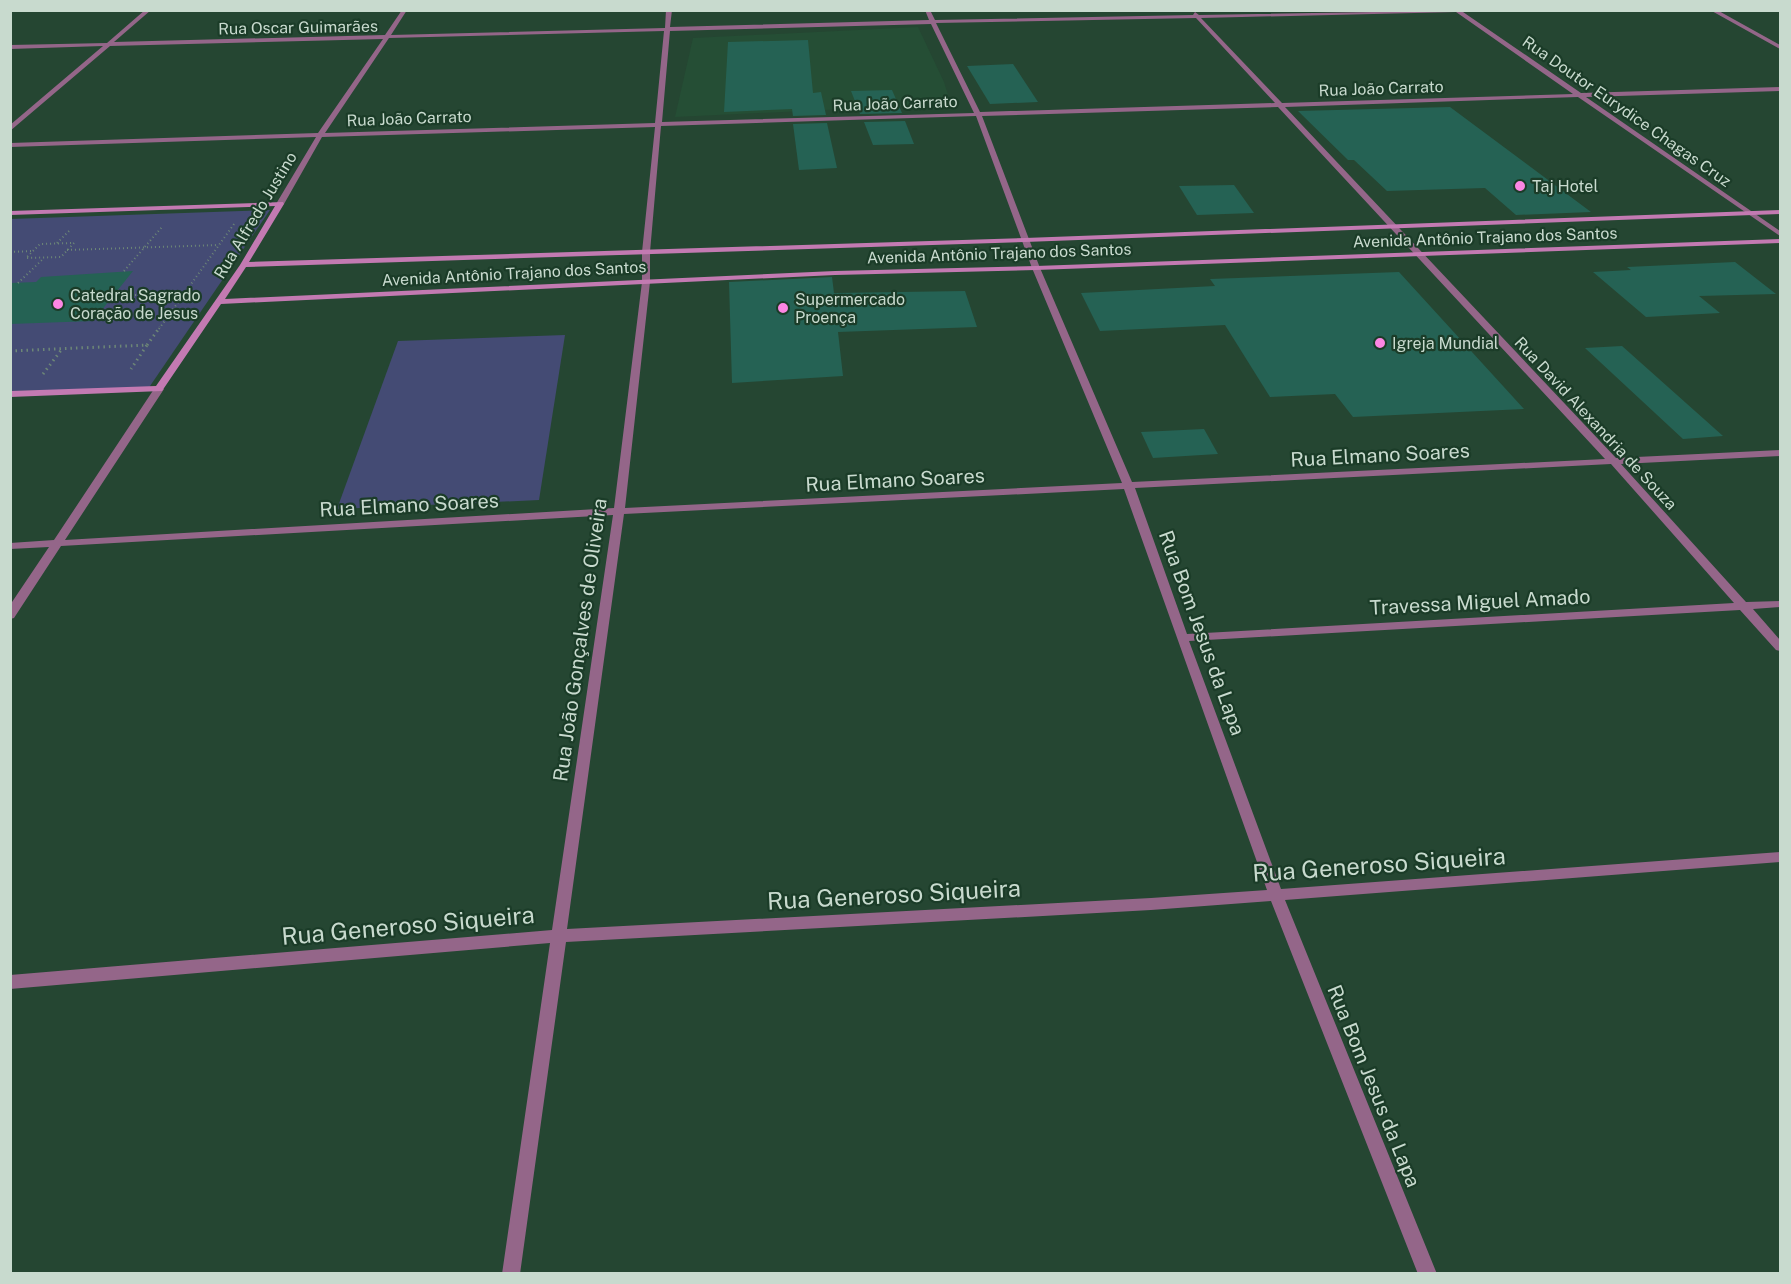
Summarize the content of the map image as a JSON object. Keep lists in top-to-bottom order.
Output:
{
  "streets": {
    "main road": ["Rua Alfredo Justino", "Avenida Antônio Trajano dos Santos"],
    "street": [
      "Rua Oscar Guimarães",
      "Rua João Carrato",
      "Rua Doutor Eurydice Chagas Cruz",
      "Rua David Alexandria de Souza",
      "Rua Elmano Soares",
      "Travessa Miguel Amado",
      "Rua Bom Jesus da Lapa",
      "Rua João Gonçalves de Oliveira",
      "Rua Generoso Siqueira"
    ]
  },
  "crossings": [
    ["Rua Oscar Guimarães", "Rua Doutor Eurydice Chagas Cruz"],
    ["Rua Oscar Guimarães", "Rua Alfredo Justino"],
    ["Rua Oscar Guimarães", "Rua David Alexandria de Souza"],
    ["Rua Oscar Guimarães", "Rua Bom Jesus da Lapa"],
    ["Rua Oscar Guimarães", "Rua João Gonçalves de Oliveira"],
    ["Rua João Carrato", "Rua Doutor Eurydice Chagas Cruz"],
    ["Rua João Carrato", "Rua Alfredo Justino"],
    ["Rua João Carrato", "Rua David Alexandria de Souza"],
    ["Rua João Carrato", "Rua Bom Jesus da Lapa"],
    ["Rua João Carrato", "Rua João Gonçalves de Oliveira"],
    ["Rua Doutor Eurydice Chagas Cruz", "Avenida Antônio Trajano dos Santos"],
    ["Rua Alfredo Justino", "Avenida Antônio Trajano dos Santos"],
    ["Rua Alfredo Justino", "Rua Elmano Soares"],
    ["Avenida Antônio Trajano dos Santos", "Rua David Alexandria de Souza"],
    ["Avenida Antônio Trajano dos Santos", "Rua Bom Jesus da Lapa"],
    ["Avenida Antônio Trajano dos Santos", "Rua João Gonçalves de Oliveira"],
    ["Rua David Alexandria de Souza", "Rua Elmano Soares"],
    ["Rua David Alexandria de Souza", "Travessa Miguel Amado"],
    ["Rua Elmano Soares", "Rua Bom Jesus da Lapa"],
    ["Rua Elmano Soares", "Rua João Gonçalves de Oliveira"],
    ["Travessa Miguel Amado", "Rua Bom Jesus da Lapa"],
    ["Rua Bom Jesus da Lapa", "Rua Generoso Siqueira"],
    ["Rua João Gonçalves de Oliveira", "Rua Generoso Siqueira"]
  ],
  "places": [
    "Taj Hotel",
    "Catedral Sagrado Coração de Jesus",
    "Supermercado Proença",
    "Igreja Mundial"
  ]
}
